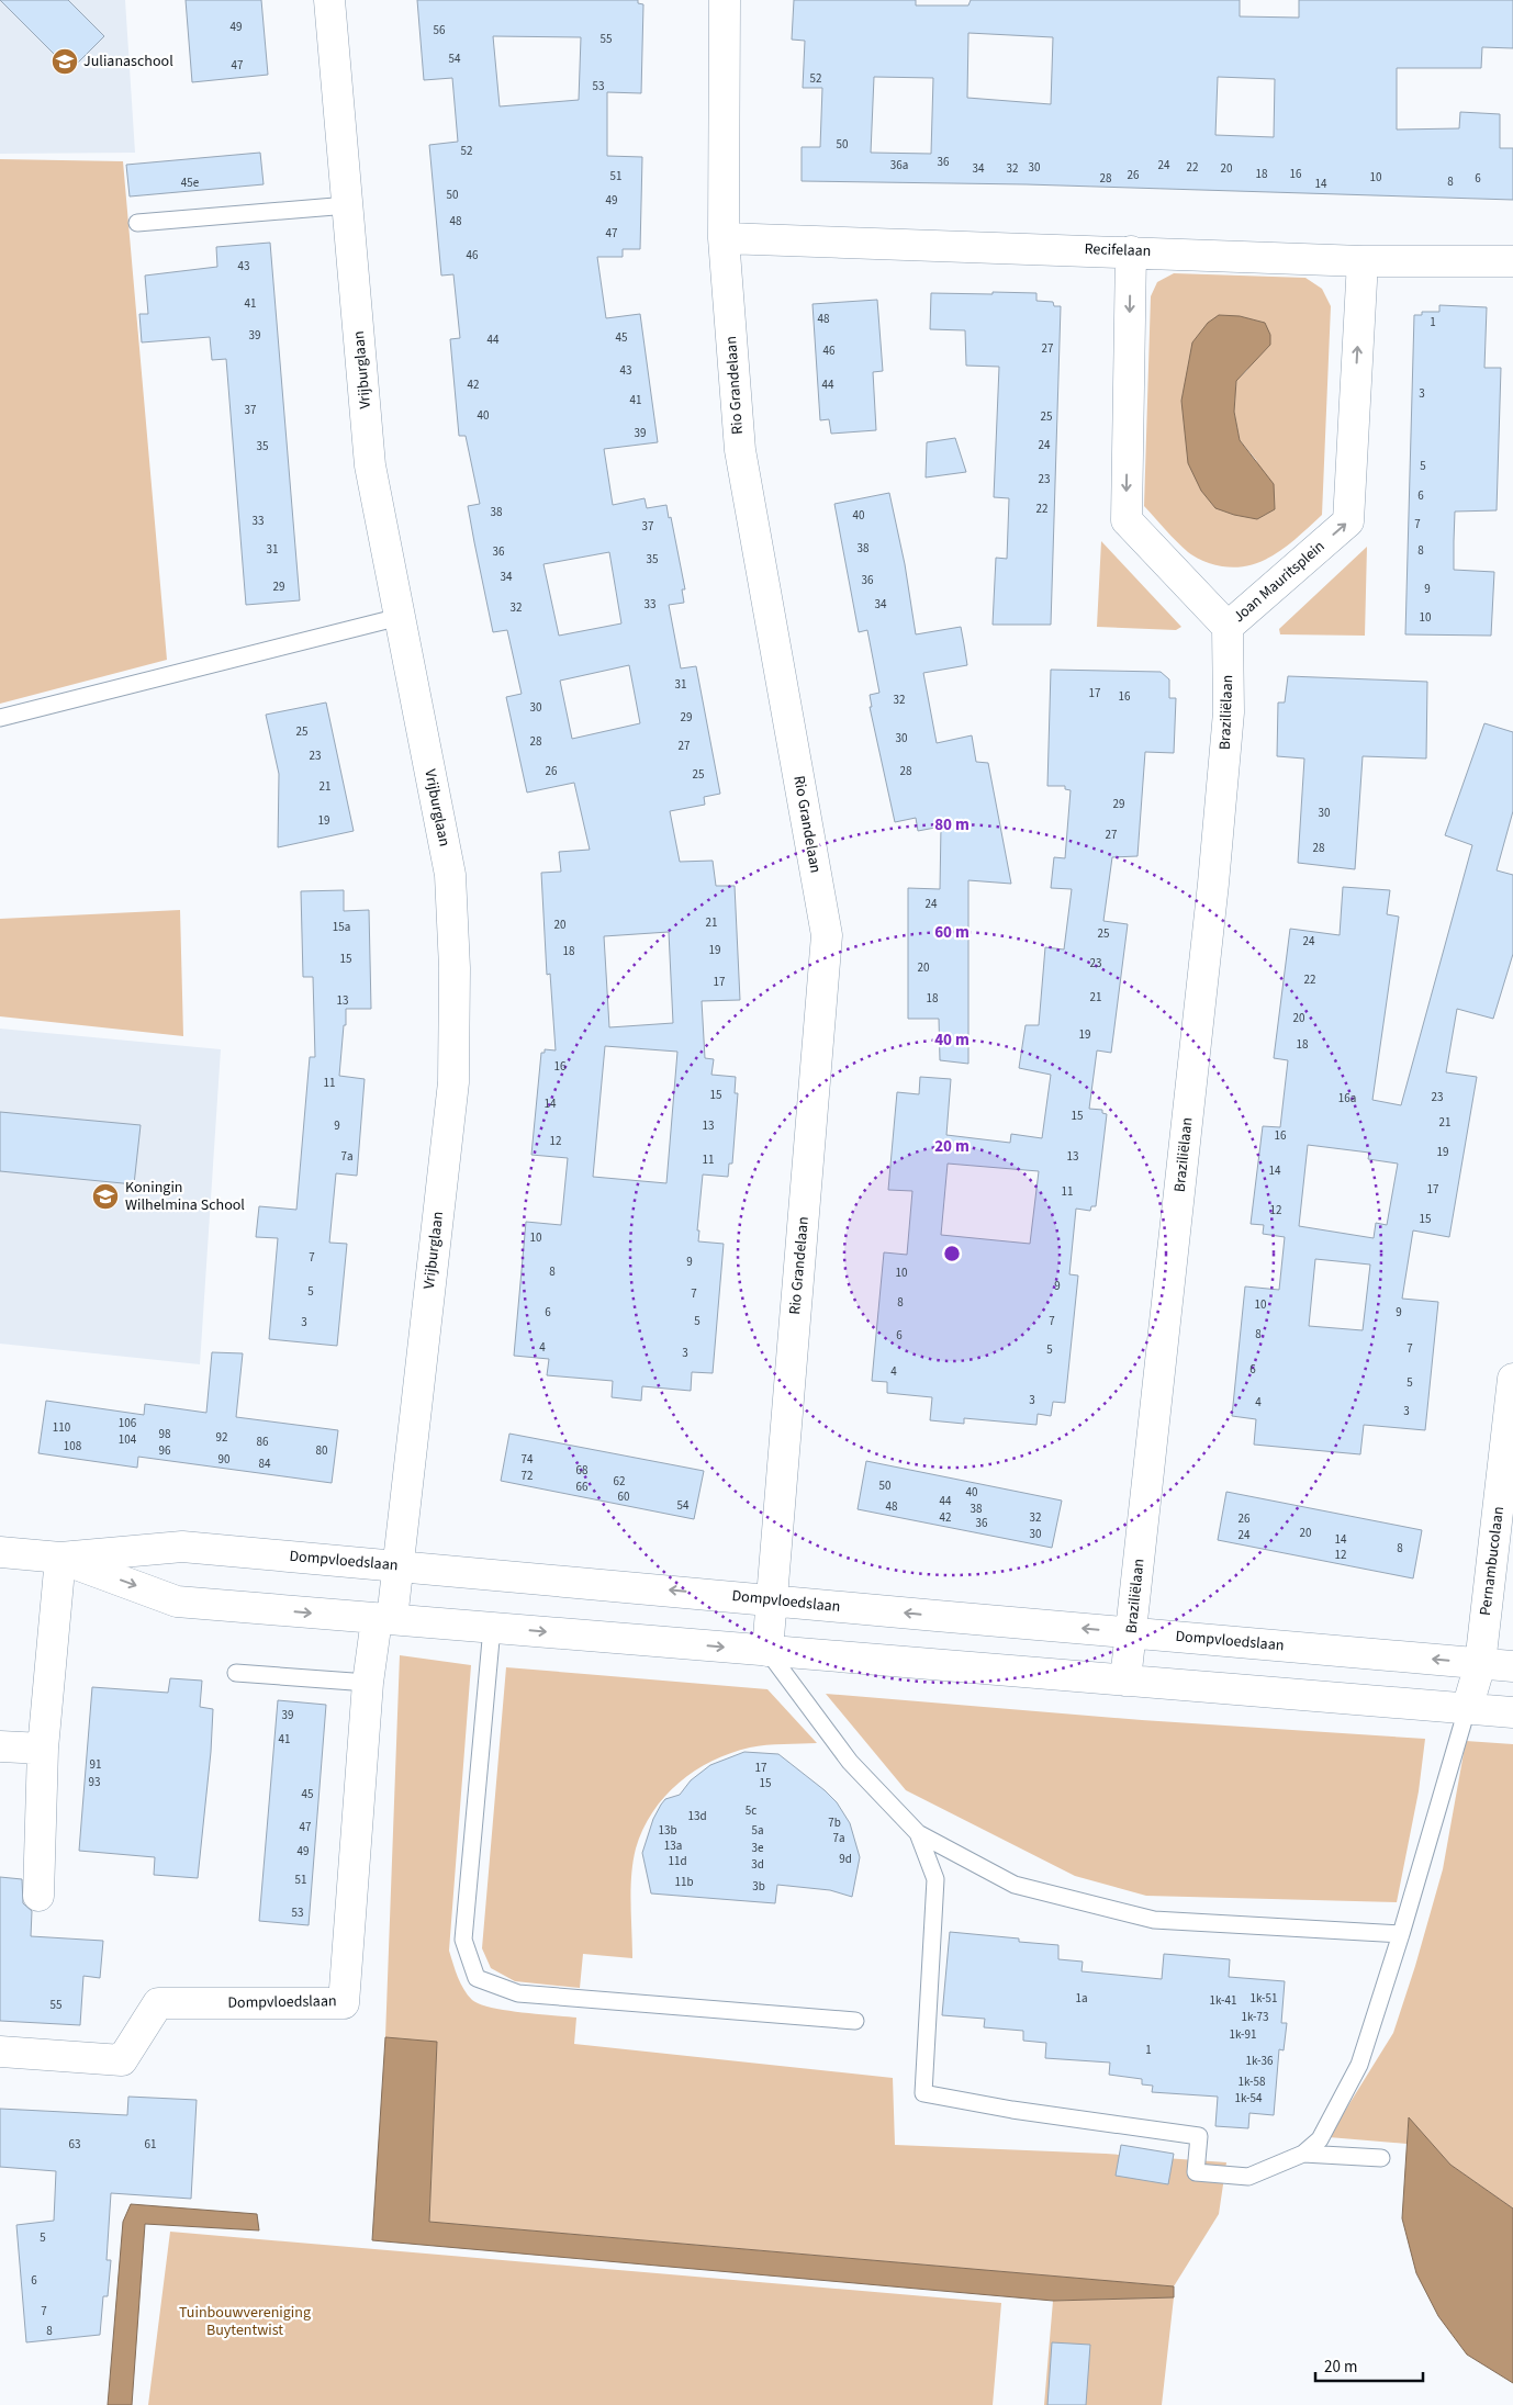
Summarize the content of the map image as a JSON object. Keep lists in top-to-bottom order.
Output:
{
  "streets": {
    "street": [
      "Recifelaan",
      "Vrijburglaan",
      "Rio Grandelaan",
      "Joan Mauritsplein",
      "Braziliëlaan",
      "Dompvloedslaan",
      "Pernambucolaan"
    ]
  },
  "crossings": [
    ["Recifelaan", "Rio Grandelaan"],
    ["Recifelaan", "Joan Mauritsplein"],
    ["Vrijburglaan", "Dompvloedslaan"],
    ["Rio Grandelaan", "Dompvloedslaan"],
    ["Joan Mauritsplein", "Braziliëlaan"],
    ["Braziliëlaan", "Dompvloedslaan"],
    ["Dompvloedslaan", "Pernambucolaan"]
  ],
  "parks": ["Tuinbouwvereniging Buytentwist"],
  "places": {
    "school or university": ["Julianaschool", "Koningin Wilhelmina School"]
  },
  "house_numbers": [
    "49",
    "56",
    "55",
    "54",
    "47",
    "52",
    "53",
    "50",
    "52",
    "36",
    "36a",
    "24",
    "30",
    "22",
    "34",
    "32",
    "20",
    "18",
    "16",
    "26",
    "51",
    "10",
    "28",
    "6",
    "8",
    "45e",
    "14",
    "50",
    "49",
    "48",
    "47",
    "46",
    "43",
    "41",
    "48",
    "1",
    "39",
    "45",
    "44",
    "27",
    "46",
    "43",
    "42",
    "44",
    "3",
    "41",
    "37",
    "40",
    "25",
    "39",
    "24",
    "35",
    "5",
    "23",
    "6",
    "22",
    "38",
    "40",
    "33",
    "7",
    "37",
    "38",
    "31",
    "8",
    "36",
    "35",
    "34",
    "36",
    "29",
    "9",
    "33",
    "34",
    "32",
    "10",
    "31",
    "17",
    "16",
    "32",
    "30",
    "29",
    "25",
    "30",
    "28",
    "27",
    "23",
    "26",
    "28",
    "25",
    "21",
    "29",
    "30",
    "19",
    "27",
    "28",
    "24",
    "21",
    "20",
    "15a",
    "25",
    "24",
    "19",
    "18",
    "15",
    "23",
    "20",
    "22",
    "17",
    "21",
    "18",
    "13",
    "20",
    "19",
    "18",
    "16",
    "11",
    "15",
    "23",
    "16a",
    "14",
    "15",
    "21",
    "9",
    "13",
    "16",
    "12",
    "19",
    "7a",
    "13",
    "11",
    "14",
    "17",
    "11",
    "12",
    "15",
    "10",
    "7",
    "9",
    "8",
    "10",
    "9",
    "5",
    "7",
    "8",
    "10",
    "6",
    "9",
    "5",
    "7",
    "3",
    "8",
    "6",
    "4",
    "7",
    "5",
    "3",
    "6",
    "4",
    "5",
    "3",
    "4",
    "3",
    "106",
    "110",
    "98",
    "92",
    "104",
    "86",
    "108",
    "96",
    "80",
    "90",
    "74",
    "84",
    "68",
    "72",
    "62",
    "50",
    "66",
    "40",
    "60",
    "44",
    "54",
    "48",
    "38",
    "42",
    "32",
    "26",
    "36",
    "20",
    "30",
    "24",
    "14",
    "8",
    "12",
    "39",
    "41",
    "91",
    "17",
    "93",
    "15",
    "45",
    "5c",
    "13d",
    "7b",
    "47",
    "13b",
    "5a",
    "7a",
    "13a",
    "3e",
    "49",
    "9d",
    "11d",
    "3d",
    "51",
    "11b",
    "3b",
    "53",
    "1a",
    "1k-51",
    "1k-41",
    "55",
    "1k-73",
    "1k-91",
    "1",
    "1k-36",
    "1k-58",
    "1k-54",
    "63",
    "61",
    "5",
    "6",
    "7",
    "8"
  ],
  "scale_bar": "20 m",
  "rings": [
    "80 m",
    "60 m",
    "40 m",
    "20 m"
  ]
}
